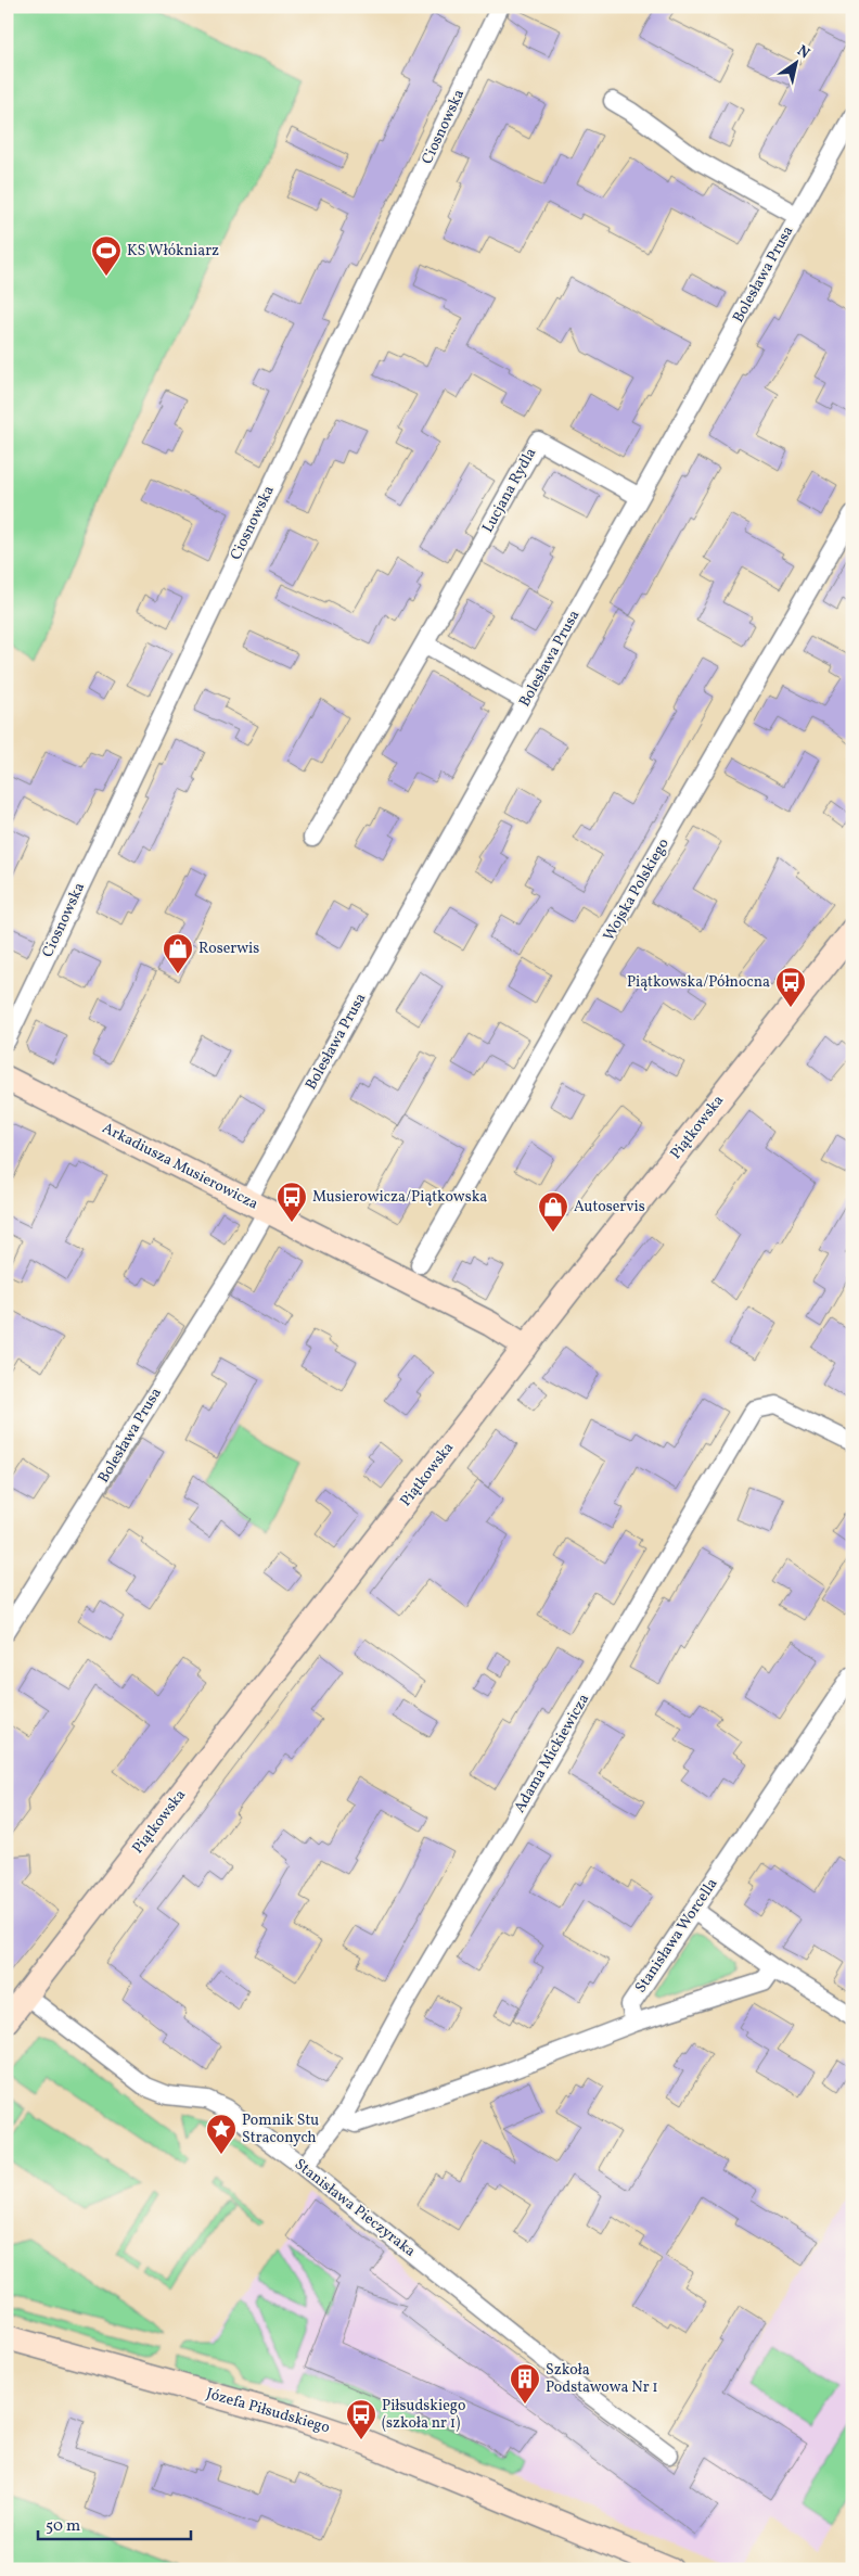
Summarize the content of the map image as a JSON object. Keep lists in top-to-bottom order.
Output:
{
  "streets": {
    "main road": ["Piątkowska", "Arkadiusza Musierowicza", "Józefa Piłsudskiego"],
    "street": [
      "Ciosnowska",
      "Bolesława Prusa",
      "Lucjana Rydla",
      "Wojska Polskiego",
      "Adama Mickiewicza",
      "Stanisława Worcella",
      "Stanisława Pieczyraka"
    ]
  },
  "crossings": [
    ["Bolesława Prusa", "Lucjana Rydla"],
    ["Bolesława Prusa", "Arkadiusza Musierowicza"],
    ["Piątkowska", "Arkadiusza Musierowicza"],
    ["Piątkowska", "Stanisława Pieczyraka"],
    ["Adama Mickiewicza", "Stanisława Pieczyraka"]
  ],
  "places": {
    "sports": ["KS Włókniarz"],
    "shop": ["Roserwis", "Autoservis"],
    "bus stop": ["Piątkowska/Północna", "Musierowicza/Piątkowska", "Piłsudskiego (szkoła nr 1)"],
    "place": ["Pomnik Stu Straconych"],
    "building": ["Szkoła Podstawowa Nr 1"]
  },
  "scale_bar": "50 m",
  "north": "top right"
}
